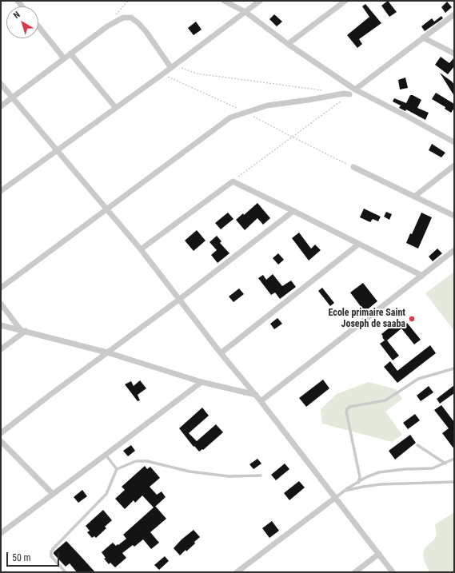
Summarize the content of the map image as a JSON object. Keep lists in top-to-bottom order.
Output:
{
  "places": ["Ecole primaire Saint Joseph de saaba"],
  "scale_bar": "50 m",
  "north": "top left"
}
